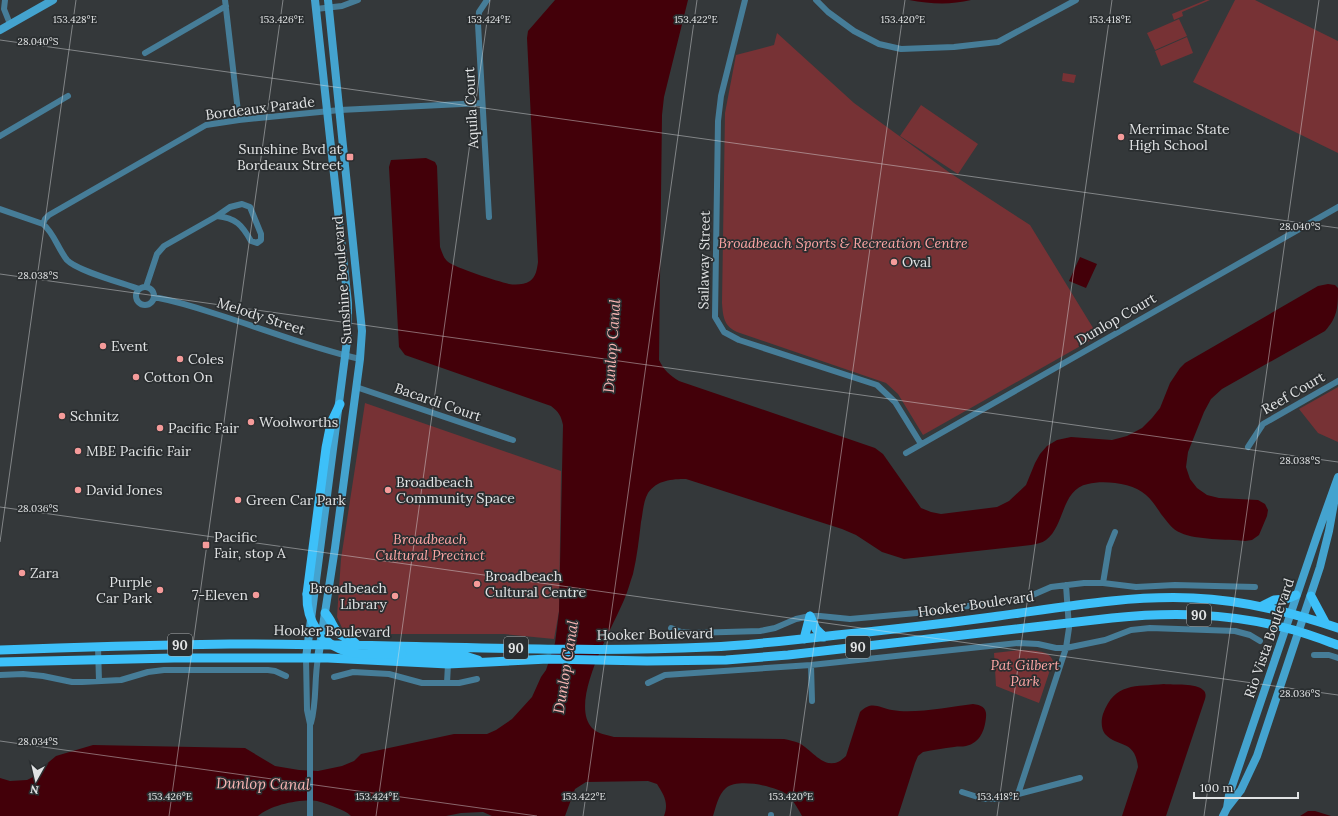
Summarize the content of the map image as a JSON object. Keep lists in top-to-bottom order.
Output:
{
  "streets": {
    "main road": [
      "Sunshine Boulevard",
      "Hooker Boulevard",
      "90",
      "Rio Vista Boulevard"
    ],
    "street": [
      "Bordeaux Parade",
      "Aquila Court",
      "Sailaway Street",
      "Melody Street",
      "Dunlop Court",
      "Reef Court",
      "Bacardi Court"
    ]
  },
  "crossings": [
    ["Bordeaux Parade", "Aquila Court"],
    ["Bordeaux Parade", "Sunshine Boulevard"],
    ["Sailaway Street", "Dunlop Court"],
    ["Sunshine Boulevard", "Melody Street"],
    ["Sunshine Boulevard", "Bacardi Court"],
    ["Sunshine Boulevard", "Hooker Boulevard"],
    ["Hooker Boulevard", "Rio Vista Boulevard"]
  ],
  "water": ["Dunlop Canal"],
  "parks": ["Broadbeach Sports & Recreation Centre", "Broadbeach Cultural Precinct", "Pat Gilbert Park"],
  "places": {
    "other": [
      "Merrimac State High School",
      "Oval",
      "Event",
      "Coles",
      "Cotton On",
      "Schnitz",
      "Woolworths",
      "Pacific Fair",
      "MBE Pacific Fair",
      "David Jones",
      "Broadbeach Community Space",
      "Green Car Park",
      "Zara",
      "Broadbeach Cultural Centre",
      "Purple Car Park",
      "7-Eleven",
      "Broadbeach Library"
    ],
    "transit": ["Sunshine Bvd at Bordeaux Street", "Pacific Fair, stop A"]
  },
  "scale_bar": "100 m",
  "north": "bottom",
  "coordinates": [
    "153.428°E",
    "153.426°E",
    "153.424°E",
    "153.422°E",
    "153.420°E",
    "153.418°E",
    "28.040°S",
    "28.038°S",
    "28.036°S",
    "28.034°S"
  ]
}
